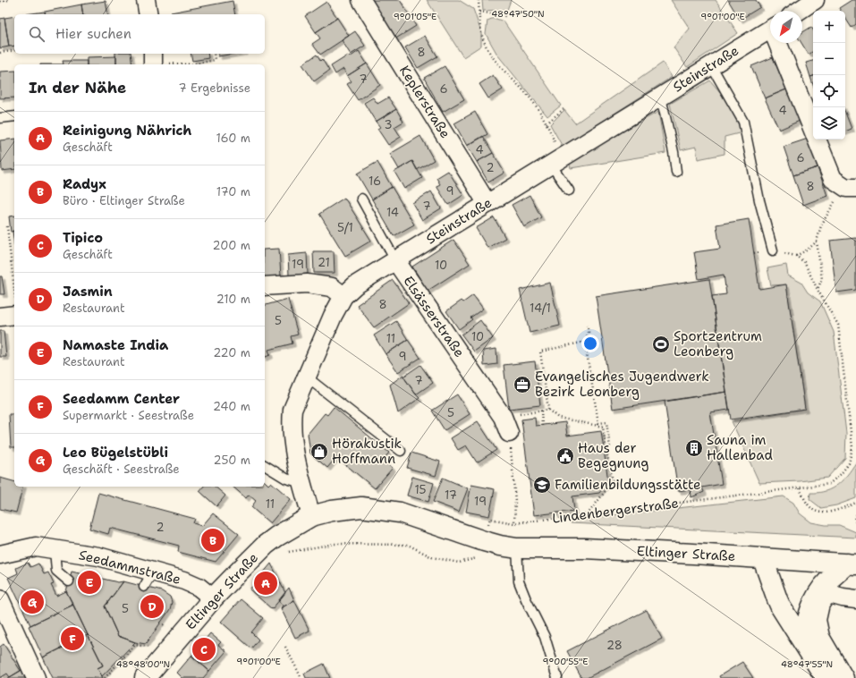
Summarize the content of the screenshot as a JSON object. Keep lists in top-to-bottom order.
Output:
{
  "streets": {
    "main road": ["Eltinger Straße"],
    "street": [
      "Steinstraße",
      "Keplerstraße",
      "Elsässerstraße",
      "Seedammstraße"
    ],
    "path": ["Lindenbergerstraße"]
  },
  "crossings": [
    ["Steinstraße", "Keplerstraße"],
    ["Steinstraße", "Elsässerstraße"],
    ["Steinstraße", "Eltinger Straße"],
    ["Elsässerstraße", "Lindenbergerstraße"],
    ["Eltinger Straße", "Seedammstraße"]
  ],
  "places": {
    "sports": ["Sportzentrum Leonberg"],
    "office": ["Evangelisches Jugendwerk Bezirk Leonberg"],
    "building": ["Sauna im Hallenbad"],
    "shop": ["Hörakustik Hoffmann"],
    "public building": ["Haus der Begegnung"],
    "school or university": ["Familienbildungsstätte"]
  },
  "house_numbers": [
    "8",
    "7",
    "6",
    "4",
    "3",
    "4",
    "6",
    "2",
    "16",
    "8",
    "9",
    "7",
    "14",
    "5/1",
    "21",
    "19",
    "10",
    "8",
    "14/1",
    "5",
    "10",
    "11",
    "9",
    "7",
    "5",
    "15",
    "17",
    "19",
    "11",
    "2",
    "5",
    "28"
  ],
  "north": "bottom left",
  "page": {
    "map_buttons": ["+", "−"],
    "search": "Hier suchen",
    "heading": ["In der Nähe", "7 Ergebnisse"],
    "list": [
      {
        "mark": "A",
        "name": "Reinigung Nährich",
        "note": "Geschäft",
        "value": "160 m"
      },
      {
        "mark": "B",
        "name": "Radyx",
        "note": "Büro · Eltinger Straße",
        "value": "170 m"
      },
      {
        "mark": "C",
        "name": "Tipico",
        "note": "Geschäft",
        "value": "200 m"
      },
      {
        "mark": "D",
        "name": "Jasmin",
        "note": "Restaurant",
        "value": "210 m"
      },
      {
        "mark": "E",
        "name": "Namaste India",
        "note": "Restaurant",
        "value": "220 m"
      },
      {
        "mark": "F",
        "name": "Seedamm Center",
        "note": "Supermarkt · Seestraße",
        "value": "240 m"
      },
      {
        "mark": "G",
        "name": "Leo Bügelstübli",
        "note": "Geschäft · Seestraße",
        "value": "250 m"
      }
    ],
    "pins": [
      "B",
      "E",
      "A",
      "G",
      "D",
      "F",
      "C"
    ]
  },
  "coordinates": [
    "48°47'50\"N",
    "9°01'05\"E",
    "9°01'00\"E",
    "9°00'55\"E",
    "48°48'00\"N",
    "48°47'55\"N"
  ]
}
